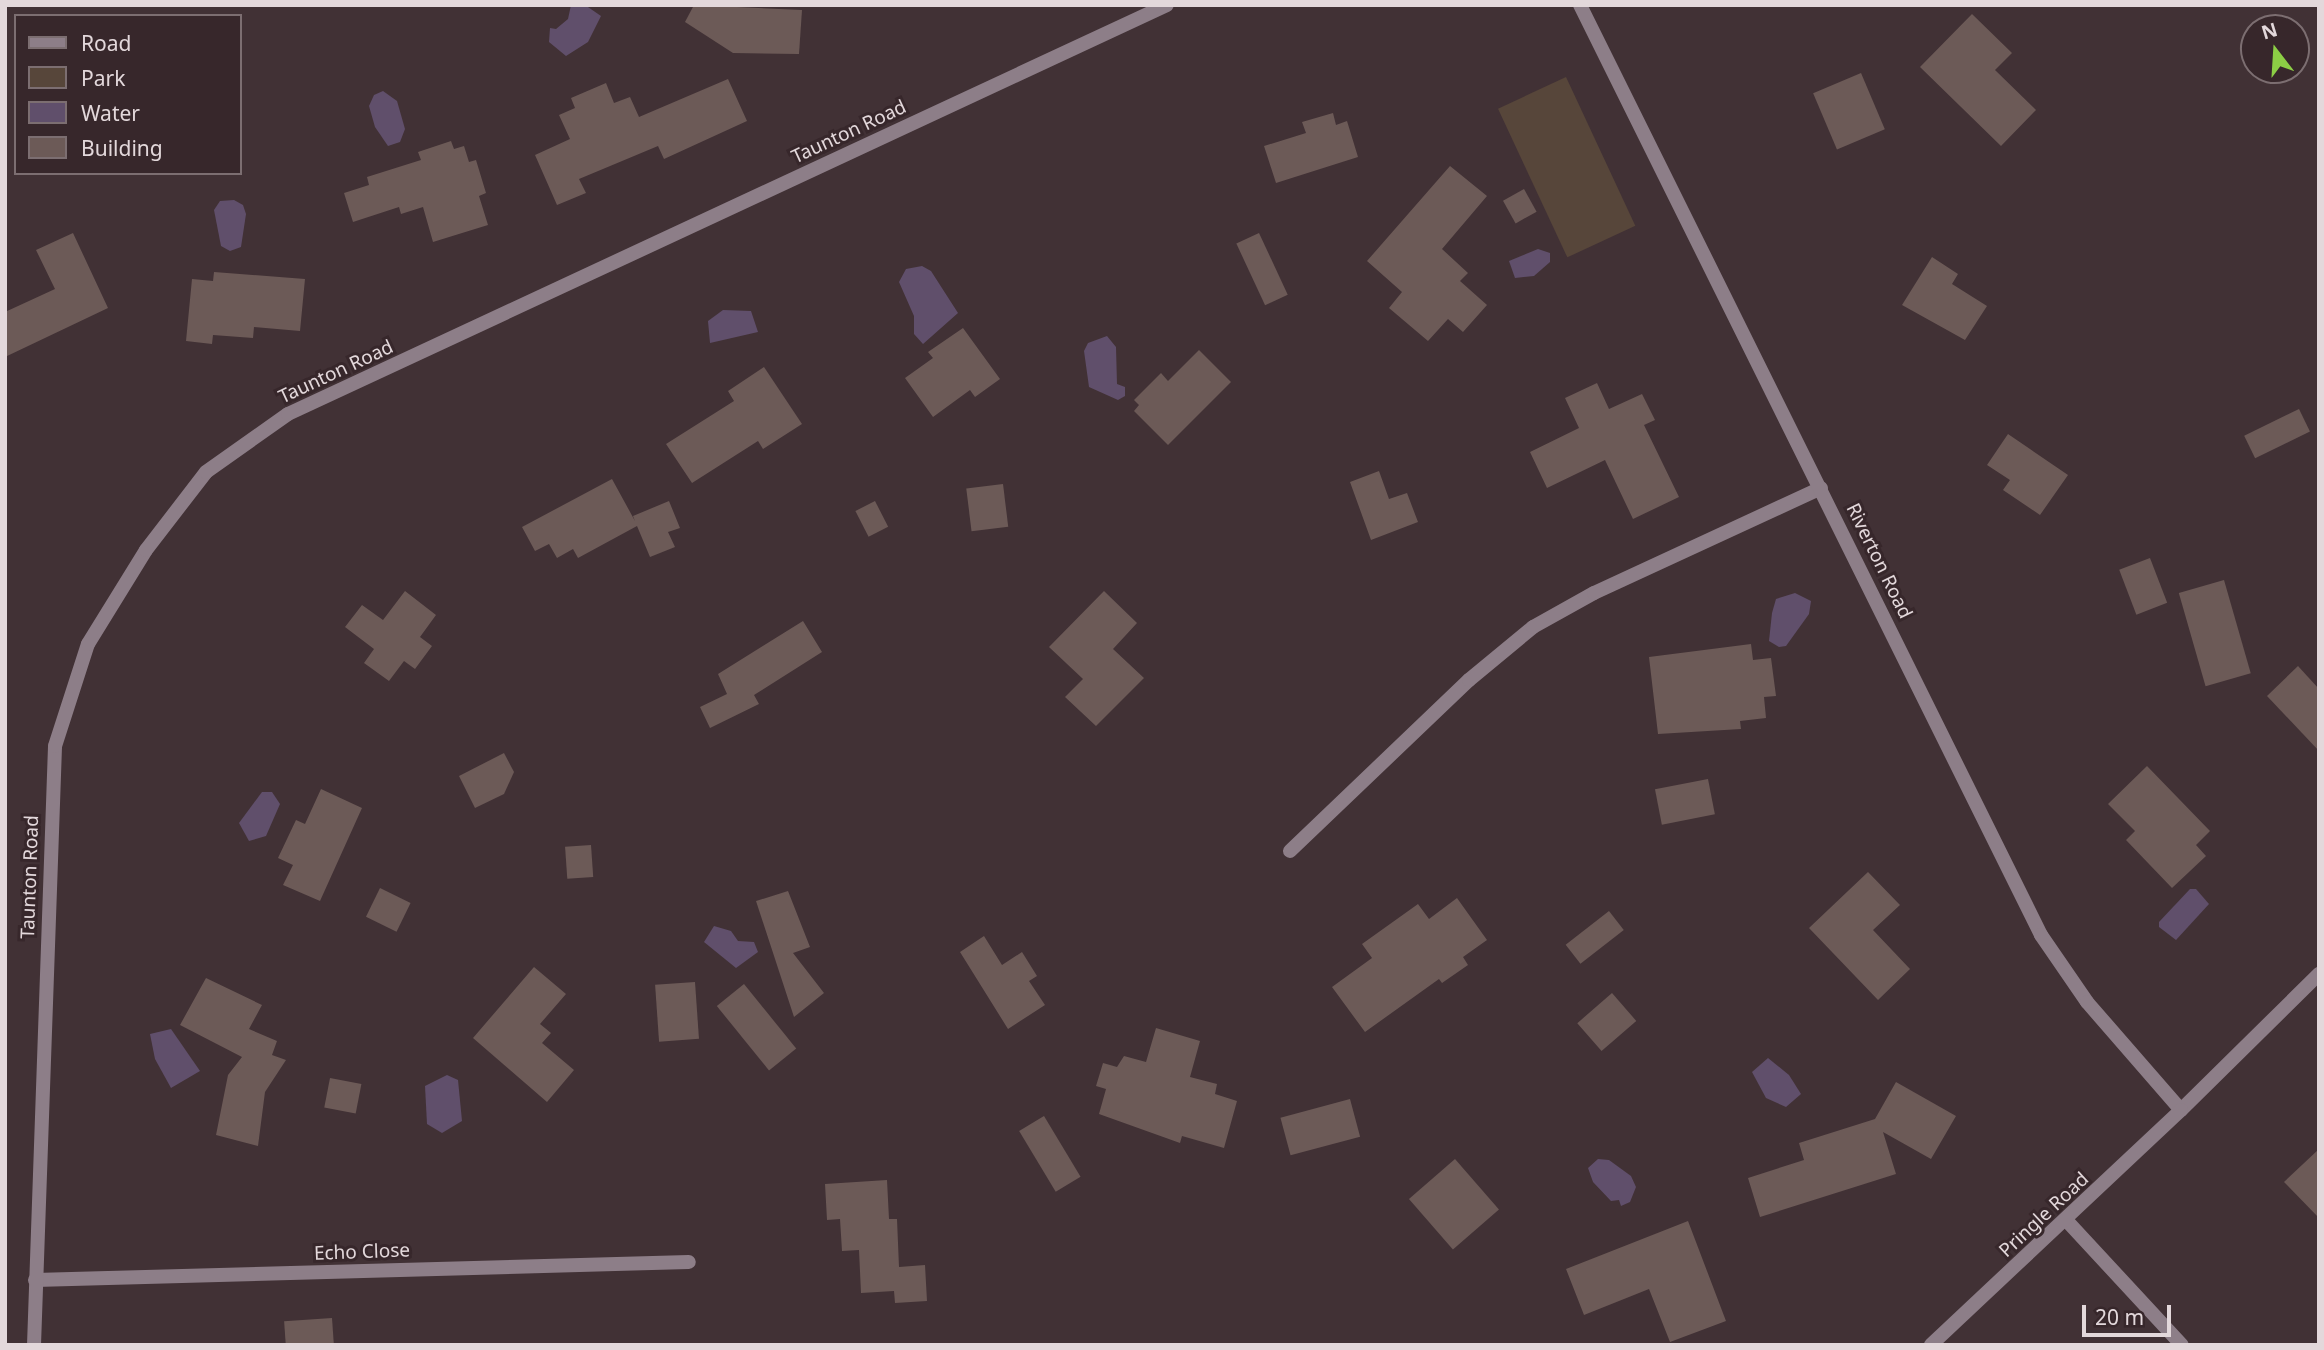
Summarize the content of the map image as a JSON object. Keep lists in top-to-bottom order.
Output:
{
  "streets": {
    "street": [
      "Taunton Road",
      "Riverton Road",
      "Pringle Road",
      "Echo Close"
    ]
  },
  "crossings": [
    ["Taunton Road", "Echo Close"],
    ["Riverton Road", "Pringle Road"]
  ],
  "legend": [
    "Road",
    "Park",
    "Water",
    "Building"
  ],
  "scale_bar": "20 m",
  "north": "top"
}
